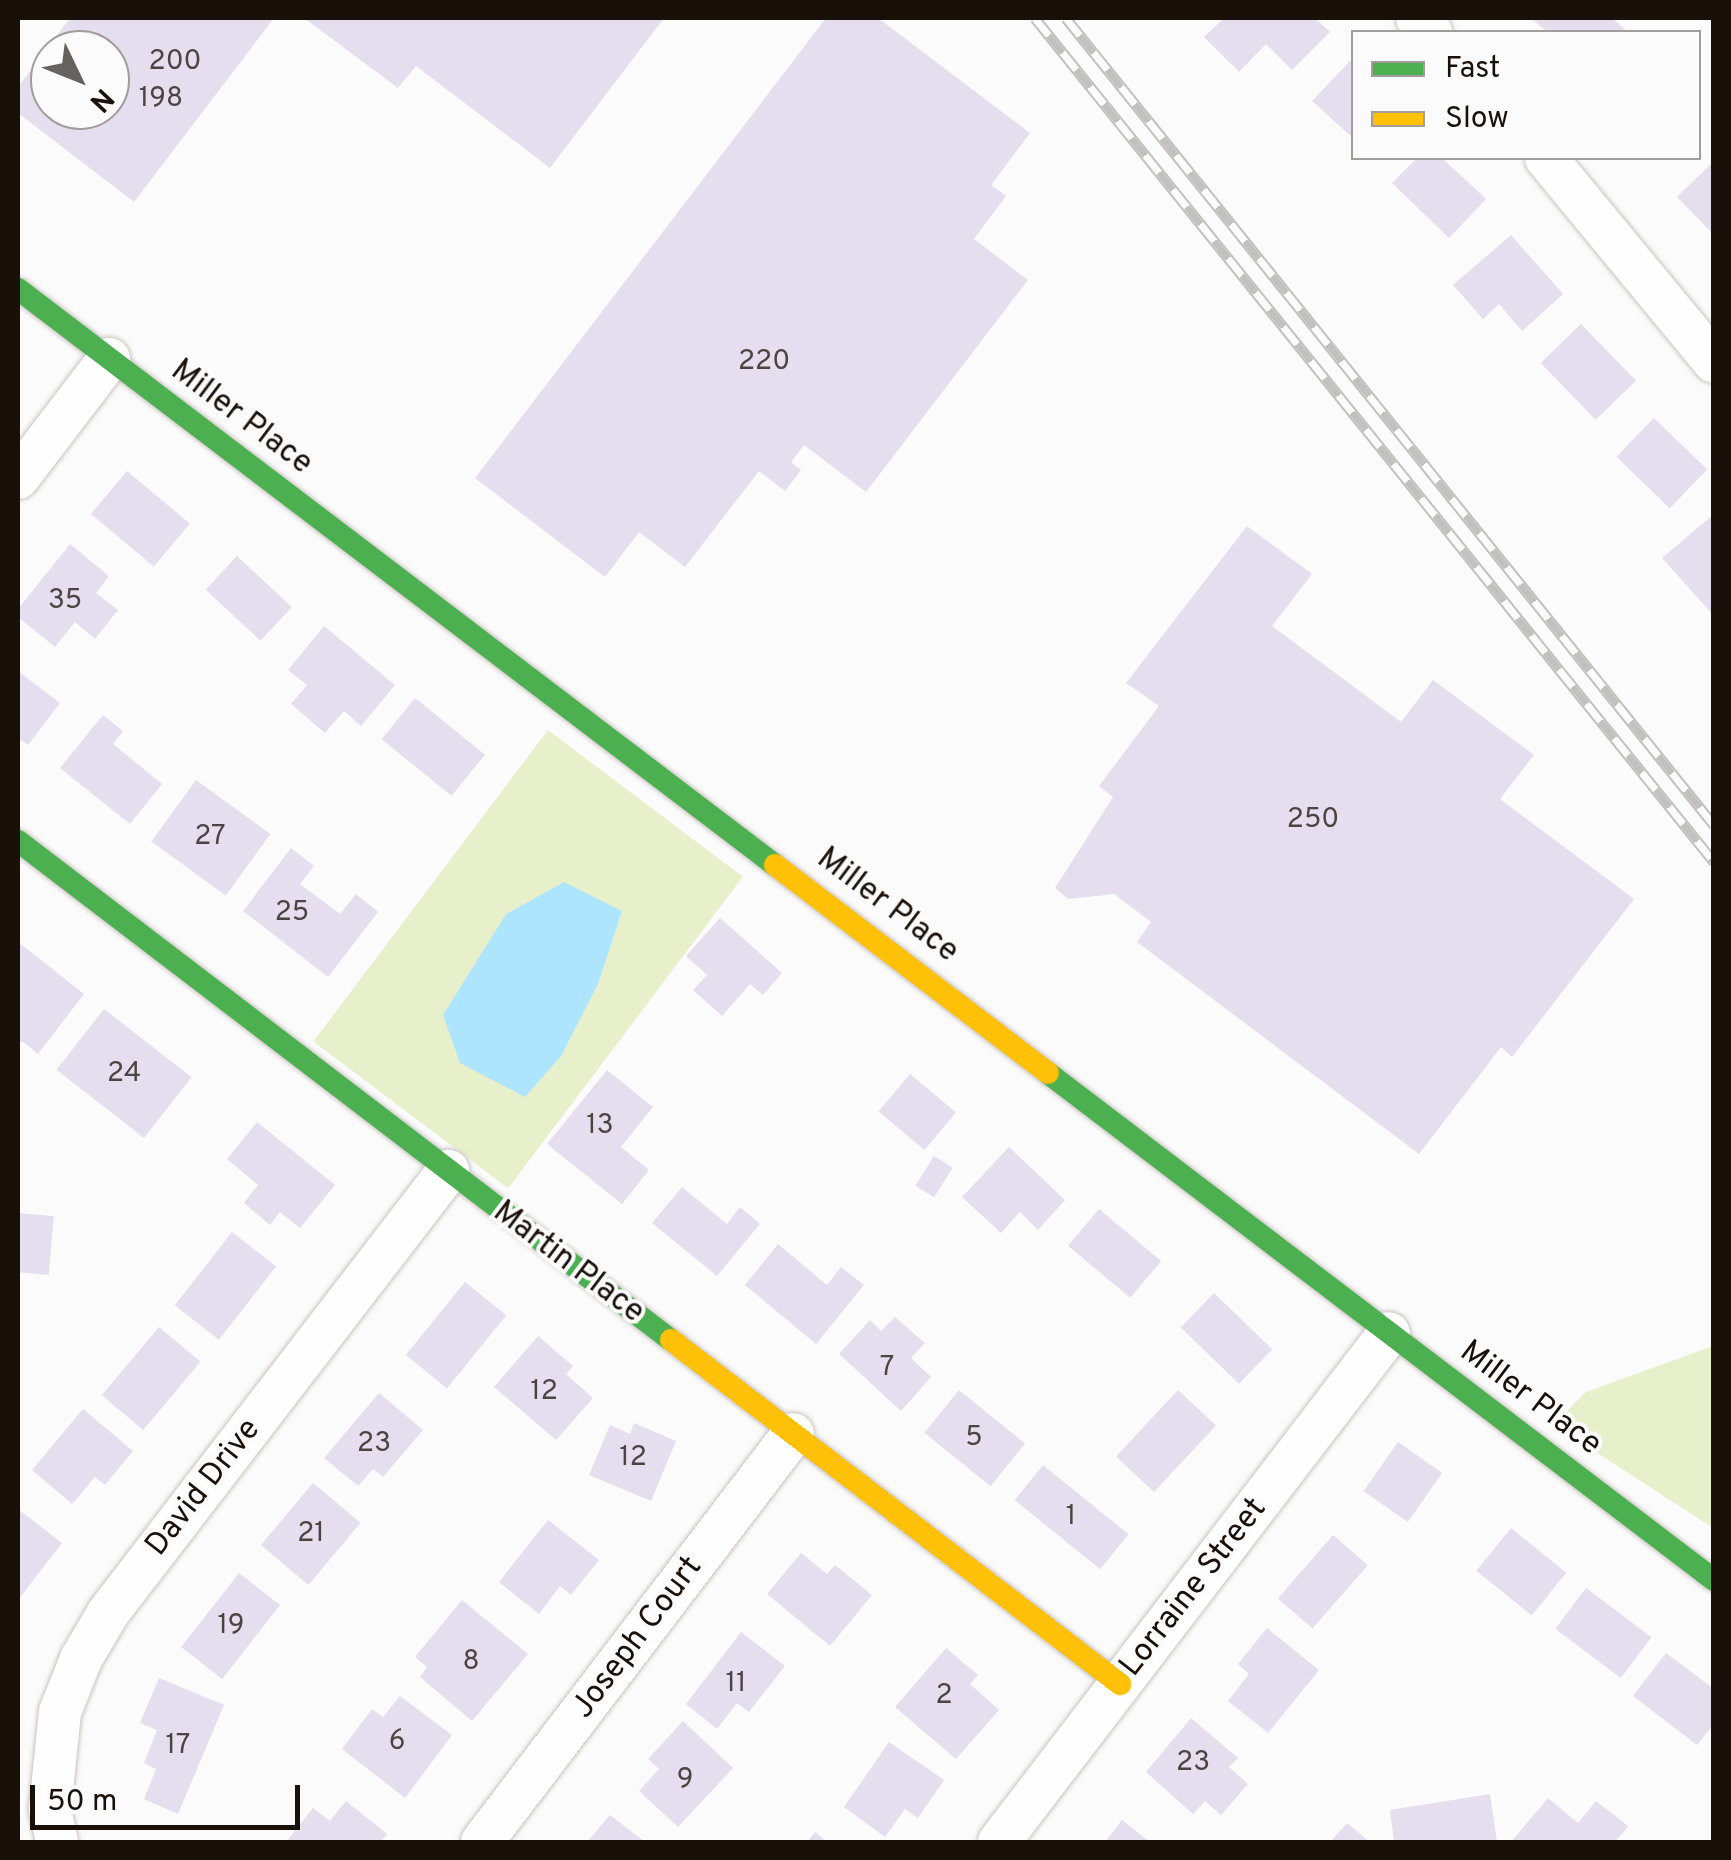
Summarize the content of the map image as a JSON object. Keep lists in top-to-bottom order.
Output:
{
  "streets": {
    "street": [
      "Miller Place",
      "Martin Place",
      "David Drive",
      "Lorraine Street",
      "Joseph Court"
    ]
  },
  "crossings": [
    ["Miller Place", "Lorraine Street"],
    ["Martin Place", "David Drive"],
    ["Martin Place", "Lorraine Street"],
    ["Martin Place", "Joseph Court"]
  ],
  "house_numbers": [
    "200",
    "198",
    "220",
    "35",
    "250",
    "27",
    "25",
    "24",
    "13",
    "7",
    "12",
    "5",
    "23",
    "12",
    "1",
    "21",
    "19",
    "8",
    "11",
    "2",
    "6",
    "17",
    "23",
    "9"
  ],
  "legend": ["Fast", "Slow"],
  "scale_bar": "50 m",
  "north": "bottom right"
}
